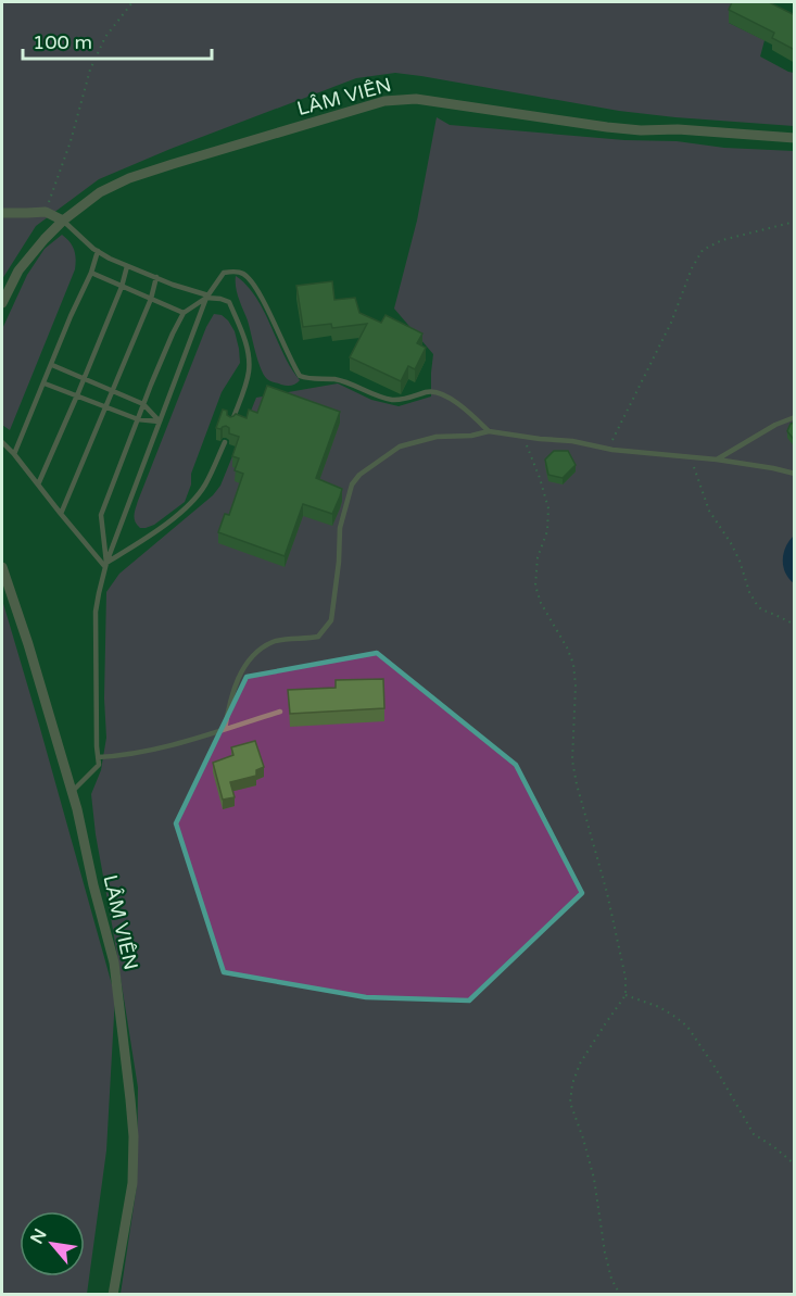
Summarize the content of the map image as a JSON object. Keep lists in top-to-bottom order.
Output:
{
  "streets": {
    "street": ["LÂM VIÊN"]
  },
  "scale_bar": "100 m",
  "north": "top left"
}
